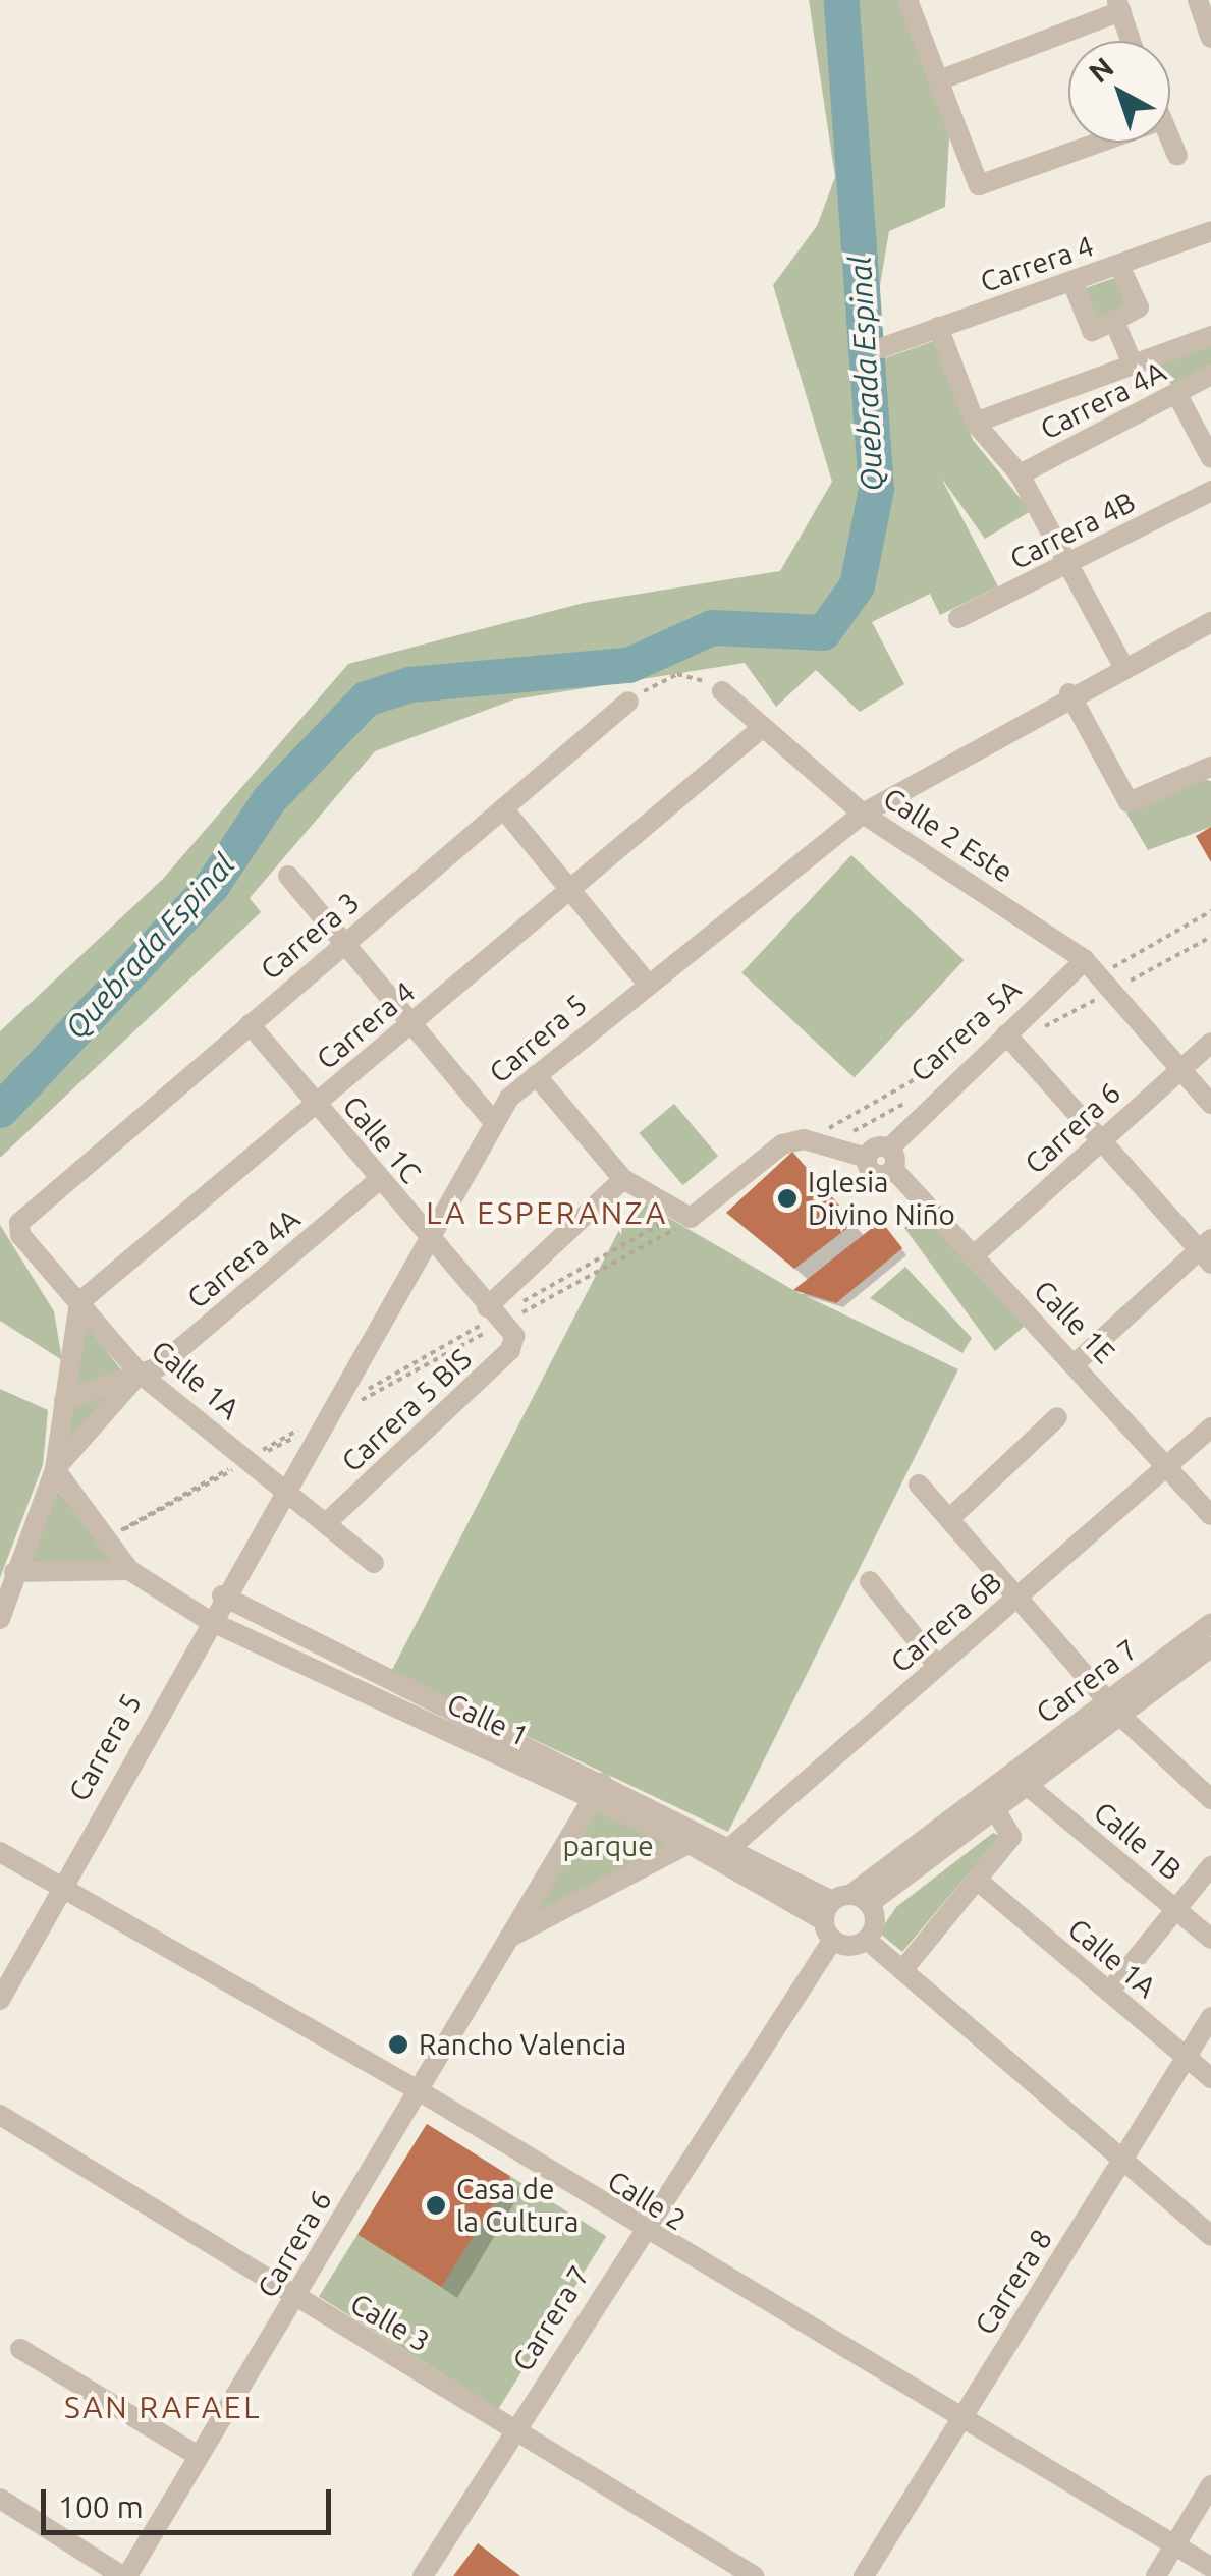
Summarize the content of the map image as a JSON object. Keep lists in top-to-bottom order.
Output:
{
  "streets": {
    "street": [
      "Carrera 4",
      "Carrera 4A",
      "Carrera 4B",
      "Calle 2 Este",
      "Carrera 3",
      "Carrera 5A",
      "Carrera 5",
      "Carrera 6",
      "Calle 1C",
      "Calle 1E",
      "Calle 1A",
      "Carrera 5 BIS",
      "Carrera 6B",
      "Carrera 7",
      "Calle 1",
      "Calle 1B",
      "Calle 2",
      "Carrera 8",
      "Calle 3"
    ]
  },
  "crossings": [
    ["Carrera 4", "Calle 2 Este"],
    ["Carrera 4", "Calle 1C"],
    ["Carrera 4", "Calle 1A"],
    ["Carrera 4A", "Calle 1C"],
    ["Carrera 4A", "Calle 1A"],
    ["Carrera 4A", "Calle 1"],
    ["Calle 2 Este", "Carrera 5A"],
    ["Calle 2 Este", "Carrera 5"],
    ["Calle 2 Este", "Carrera 6"],
    ["Carrera 3", "Calle 1C"],
    ["Carrera 3", "Calle 1A"],
    ["Carrera 5A", "Calle 1E"],
    ["Carrera 5", "Calle 1C"],
    ["Carrera 5", "Calle 1A"],
    ["Carrera 5", "Calle 1"],
    ["Carrera 5", "Calle 2"],
    ["Carrera 6", "Calle 1E"],
    ["Carrera 6", "Calle 1"],
    ["Carrera 6", "Calle 2"],
    ["Carrera 6", "Calle 3"],
    ["Calle 1C", "Carrera 5 BIS"],
    ["Calle 1E", "Carrera 6B"],
    ["Calle 1A", "Carrera 5 BIS"],
    ["Calle 1A", "Carrera 8"],
    ["Carrera 6B", "Calle 1"],
    ["Carrera 7", "Calle 1"],
    ["Carrera 7", "Calle 1B"],
    ["Carrera 7", "Calle 2"],
    ["Carrera 7", "Calle 3"],
    ["Calle 2", "Carrera 8"]
  ],
  "districts": ["LA ESPERANZA", "SAN RAFAEL"],
  "water": ["Quebrada Espinal"],
  "parks": ["parque"],
  "places": ["Iglesia Divino Niño", "Rancho Valencia", "Casa de la Cultura"],
  "scale_bar": "100 m",
  "north": "top left"
}
